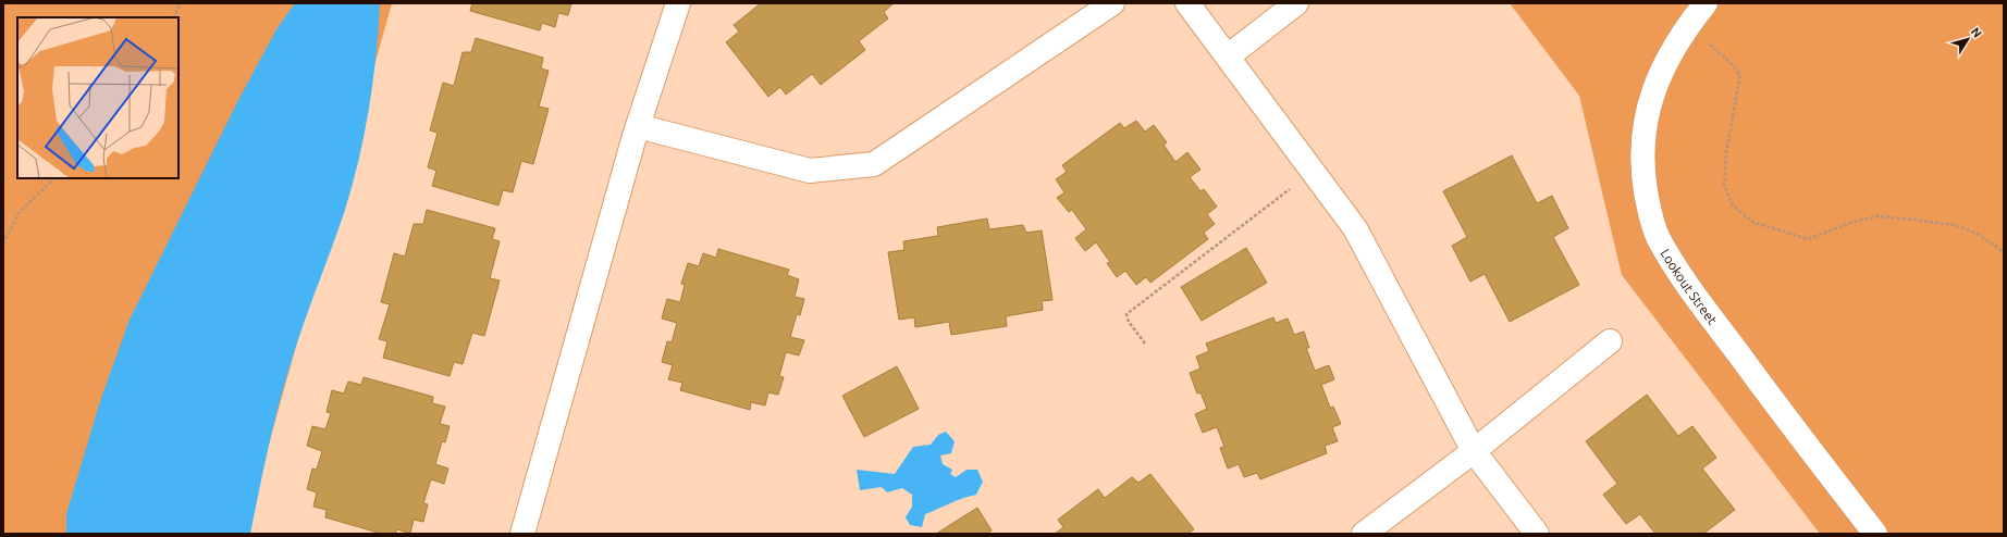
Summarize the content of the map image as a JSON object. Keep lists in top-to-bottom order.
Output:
{
  "streets": {
    "street": ["Lookout Street"]
  },
  "north": "top right"
}
